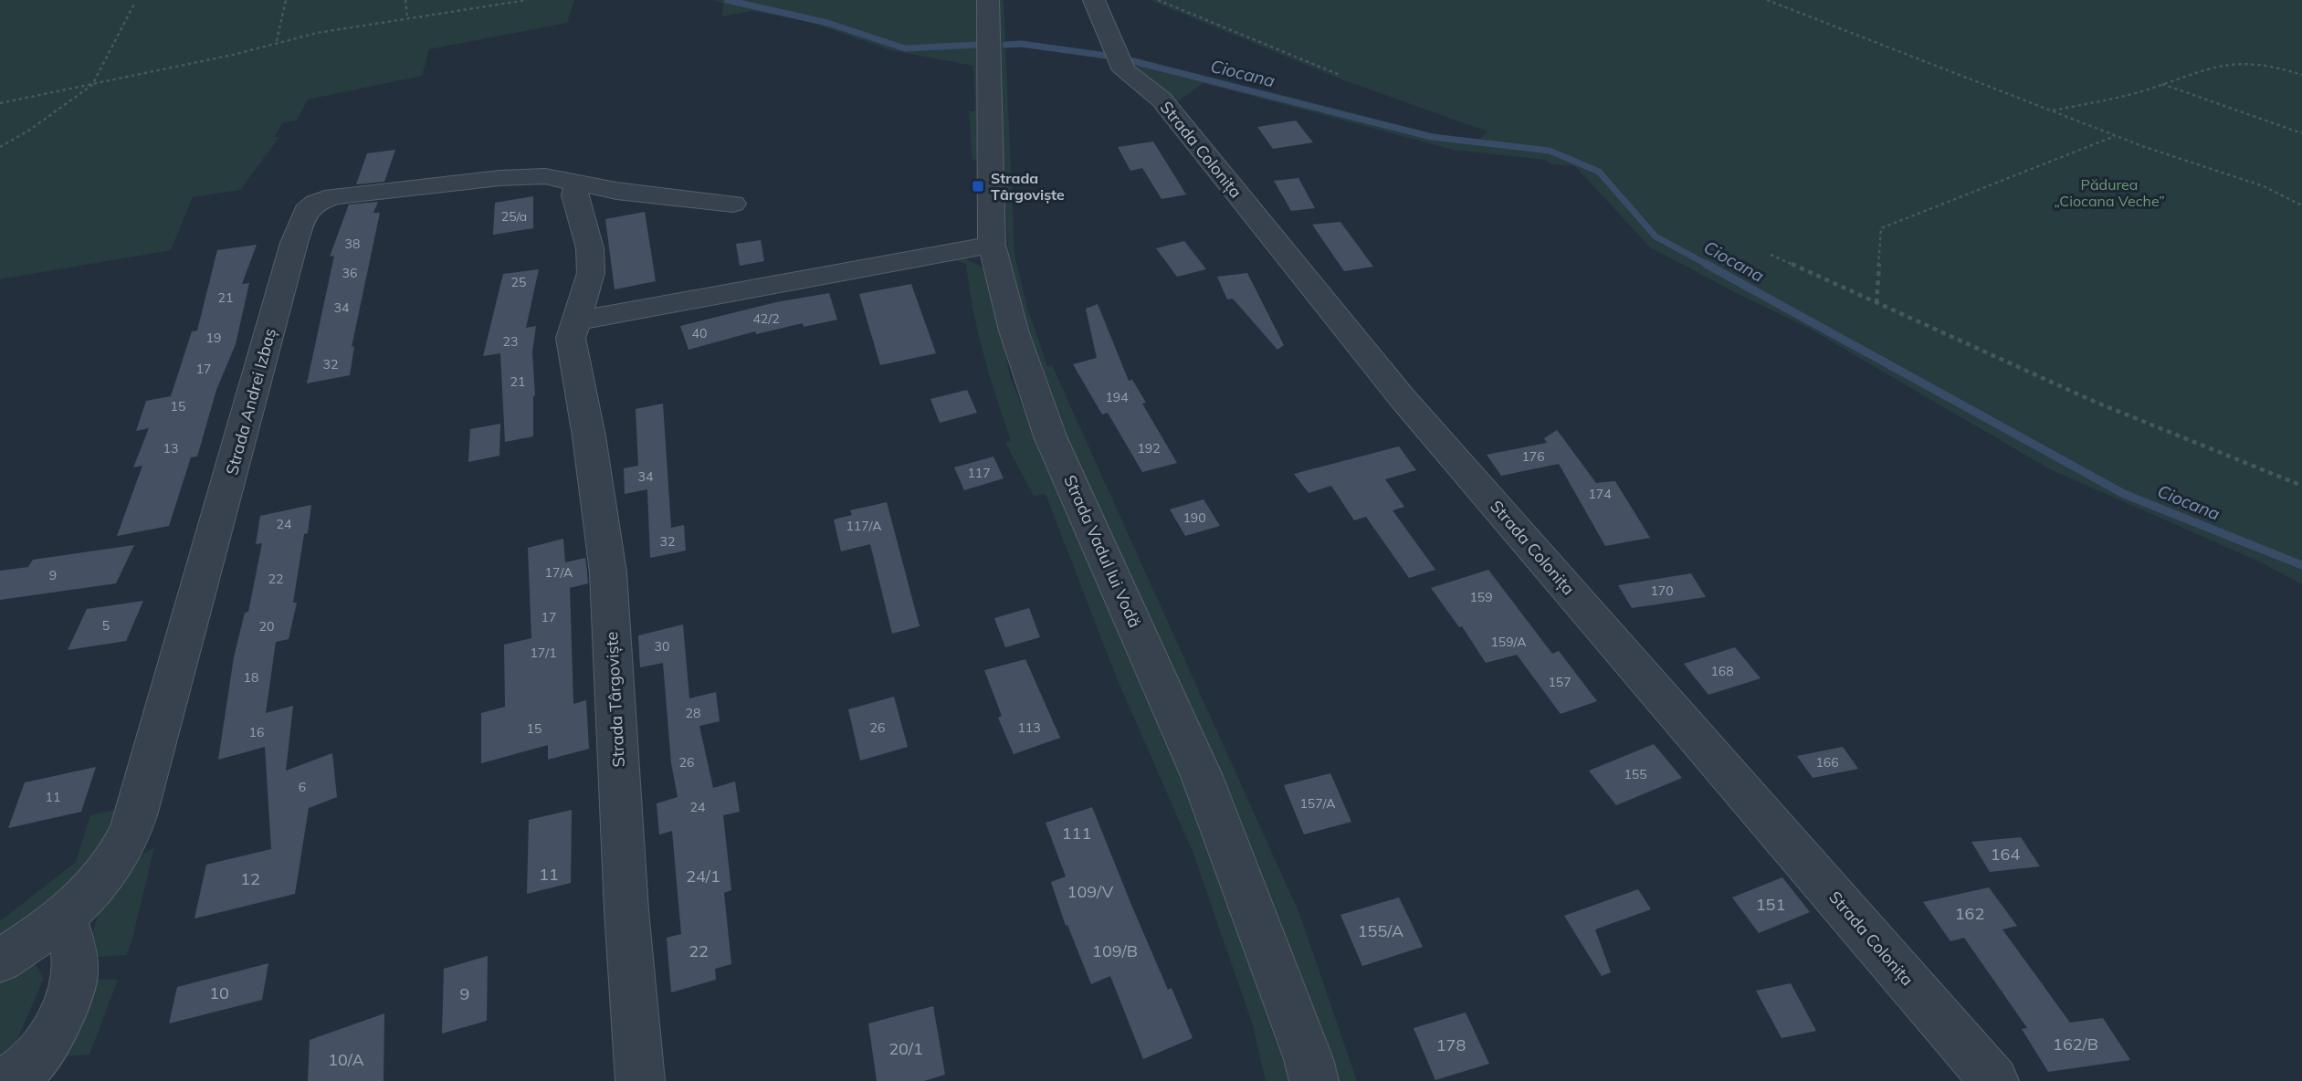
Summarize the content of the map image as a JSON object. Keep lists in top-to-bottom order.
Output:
{
  "streets": {
    "street": [
      "Strada Colonița",
      "Strada Andrei Izbaș",
      "Strada Vadul lui Vodă",
      "Strada Târgoviște"
    ]
  },
  "crossings": [
    ["Strada Andrei Izbaș", "Strada Târgoviște"]
  ],
  "water": ["Ciocana"],
  "parks": ["Pădurea „Ciocana Veche”"],
  "places": {
    "transit": ["Strada Târgoviște"]
  },
  "house_numbers": [
    "25/a",
    "38",
    "36",
    "25",
    "21",
    "34",
    "42/2",
    "40",
    "19",
    "23",
    "32",
    "17",
    "21",
    "194",
    "15",
    "13",
    "192",
    "176",
    "117",
    "34",
    "174",
    "190",
    "24",
    "117/A",
    "32",
    "17/A",
    "9",
    "22",
    "170",
    "159",
    "17",
    "5",
    "20",
    "159/A",
    "30",
    "17/1",
    "168",
    "18",
    "157",
    "28",
    "26",
    "113",
    "15",
    "16",
    "26",
    "166",
    "155",
    "6",
    "11",
    "157/A",
    "24",
    "111",
    "164",
    "11",
    "24/1",
    "12",
    "109/V",
    "151",
    "162",
    "155/A",
    "22",
    "109/B",
    "10",
    "9",
    "162/B",
    "178",
    "20/1",
    "10/A"
  ]
}
